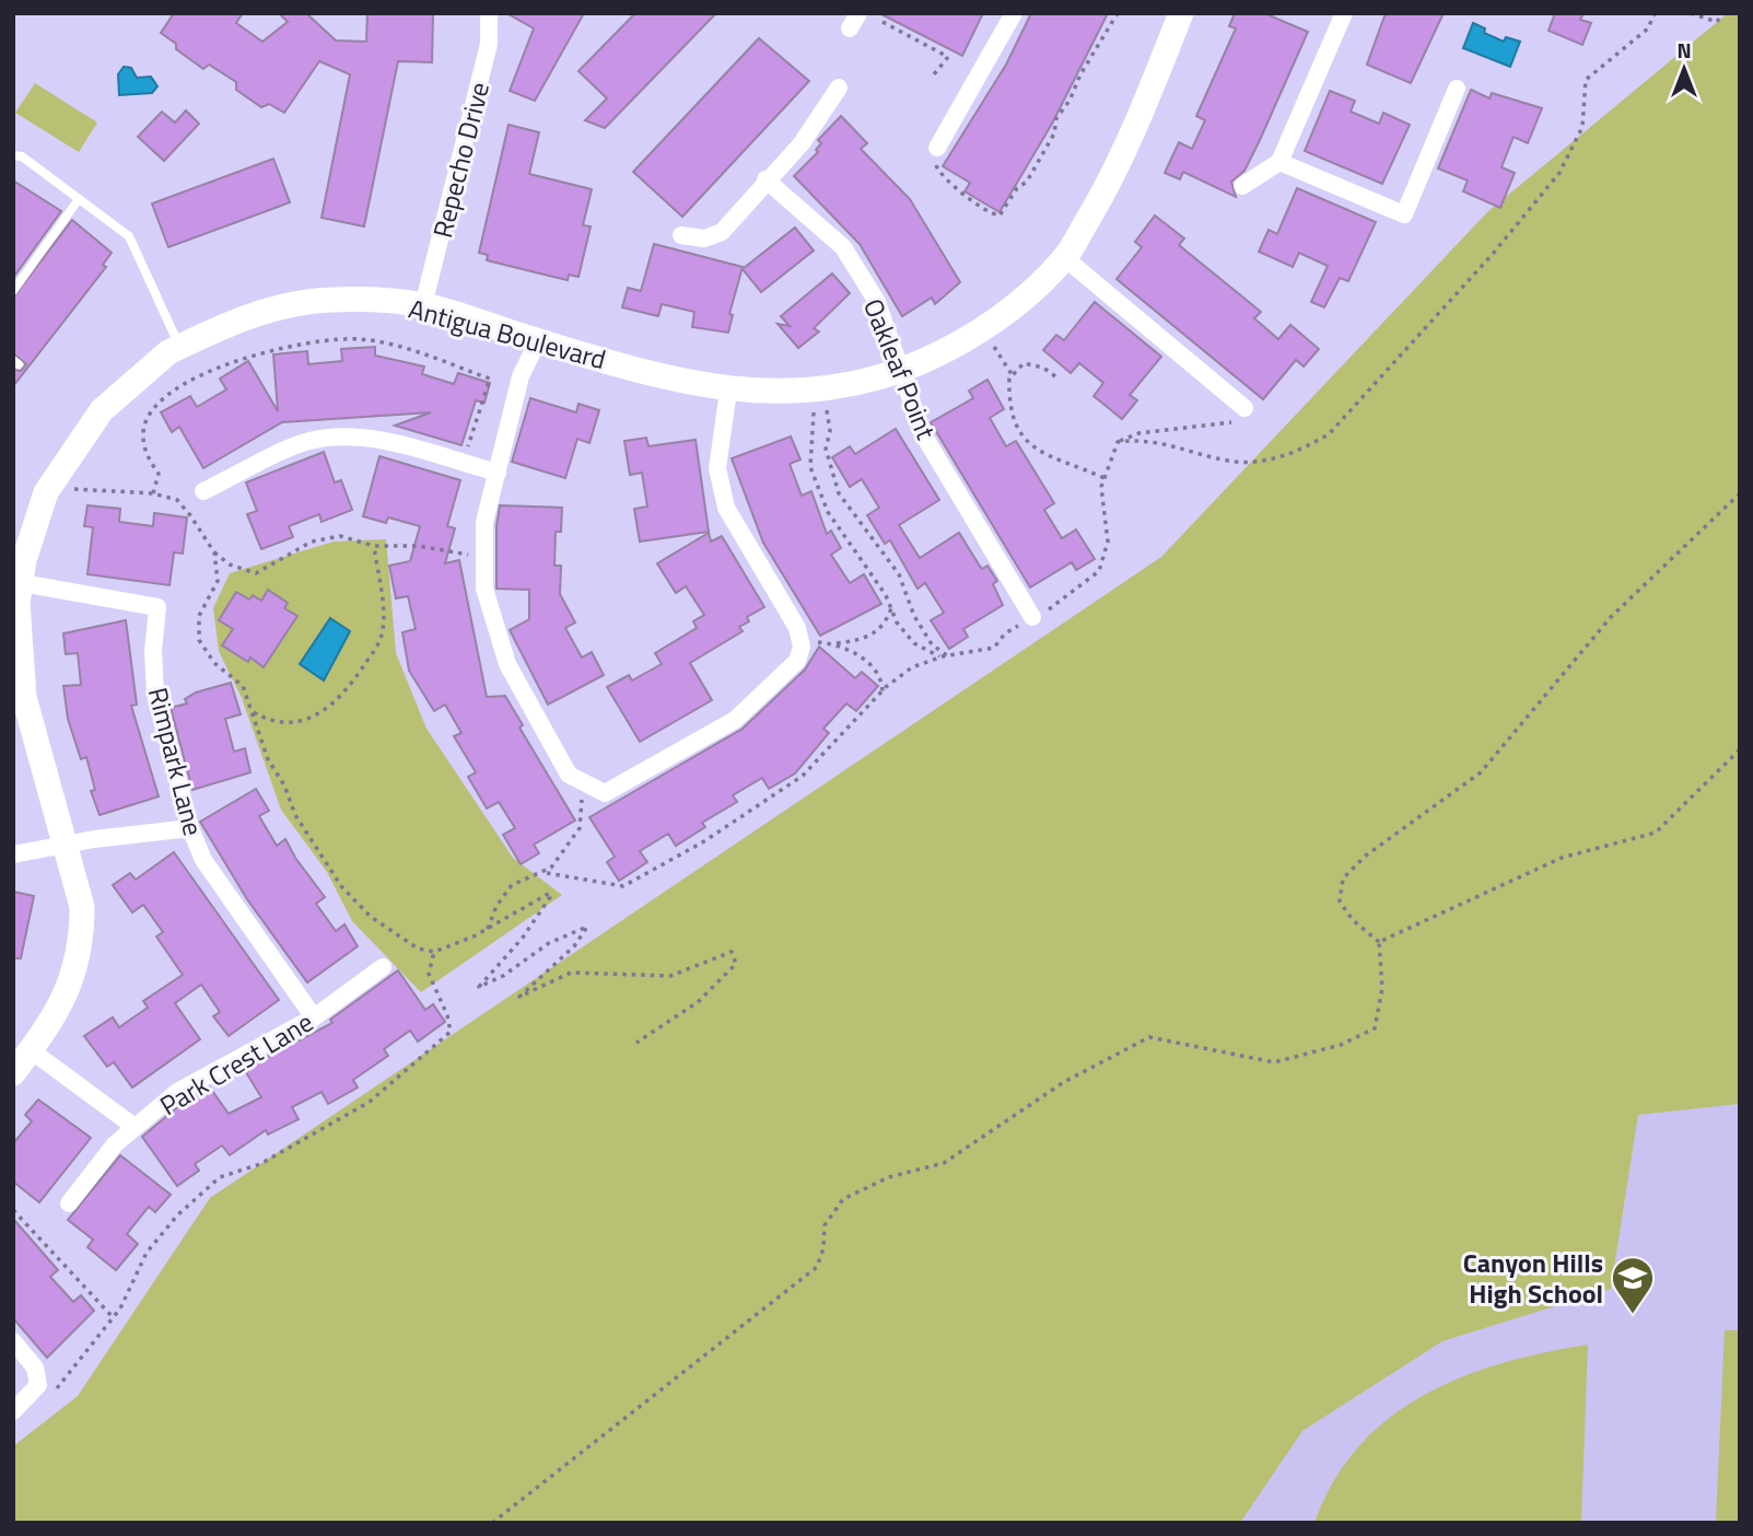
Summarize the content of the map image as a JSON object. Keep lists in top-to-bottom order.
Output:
{
  "streets": {
    "street": [
      "Repecho Drive",
      "Antigua Boulevard",
      "Oakleaf Point",
      "Rimpark Lane",
      "Park Crest Lane"
    ]
  },
  "crossings": [
    ["Repecho Drive", "Antigua Boulevard"],
    ["Antigua Boulevard", "Oakleaf Point"],
    ["Antigua Boulevard", "Rimpark Lane"],
    ["Rimpark Lane", "Park Crest Lane"]
  ],
  "places": {
    "school or university": ["Canyon Hills High School"]
  },
  "north": "top"
}
